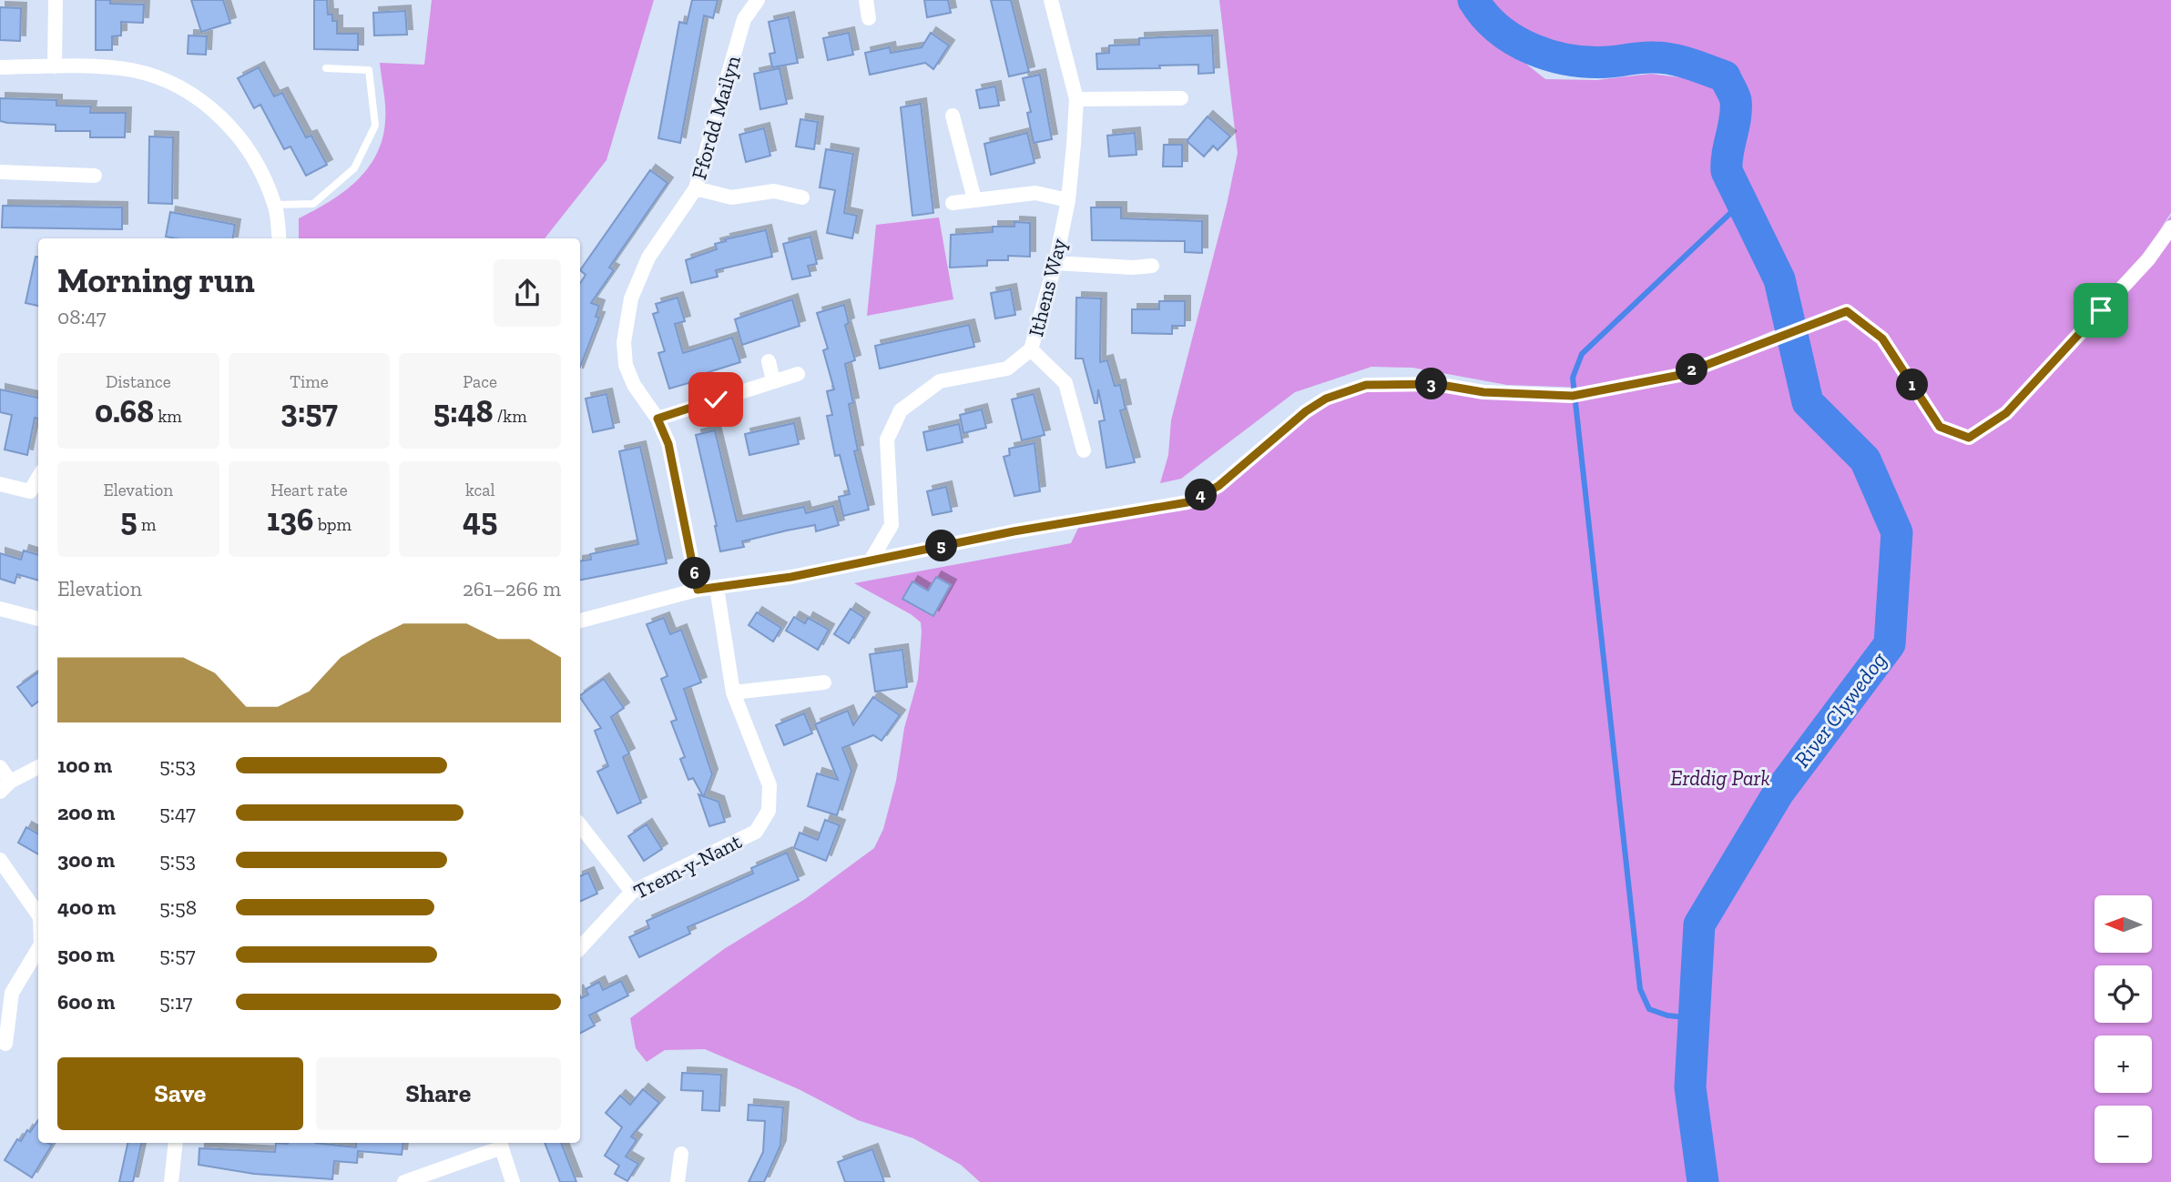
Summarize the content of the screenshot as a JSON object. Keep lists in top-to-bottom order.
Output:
{
  "streets": {
    "street": ["Ffordd Mailyn", "Ithens Way", "Trem-y-Nant"]
  },
  "water": ["River Clywedog"],
  "parks": ["Erddig Park"],
  "north": "left",
  "page": {
    "heading": ["Morning run", "08:47"],
    "stats": [
      ["Distance", "0.68 km"],
      ["Time", "3:57"],
      ["Pace", "5:48 /km"],
      ["Elevation", "5 m"],
      ["Heart rate", "136 bpm"],
      ["kcal", "45"]
    ],
    "pins": [
      "2",
      "3",
      "1",
      "4",
      "5",
      "6"
    ],
    "chart": ["Elevation", "261–266 m"],
    "list": [
      {
        "name": "100 m",
        "note": "5:53"
      },
      {
        "name": "200 m",
        "note": "5:47"
      },
      {
        "name": "300 m",
        "note": "5:53"
      },
      {
        "name": "400 m",
        "note": "5:58"
      },
      {
        "name": "500 m",
        "note": "5:57"
      },
      {
        "name": "600 m",
        "note": "5:17"
      }
    ],
    "map_buttons": ["+", "−"],
    "buttons": ["Save", "Share"]
  }
}
